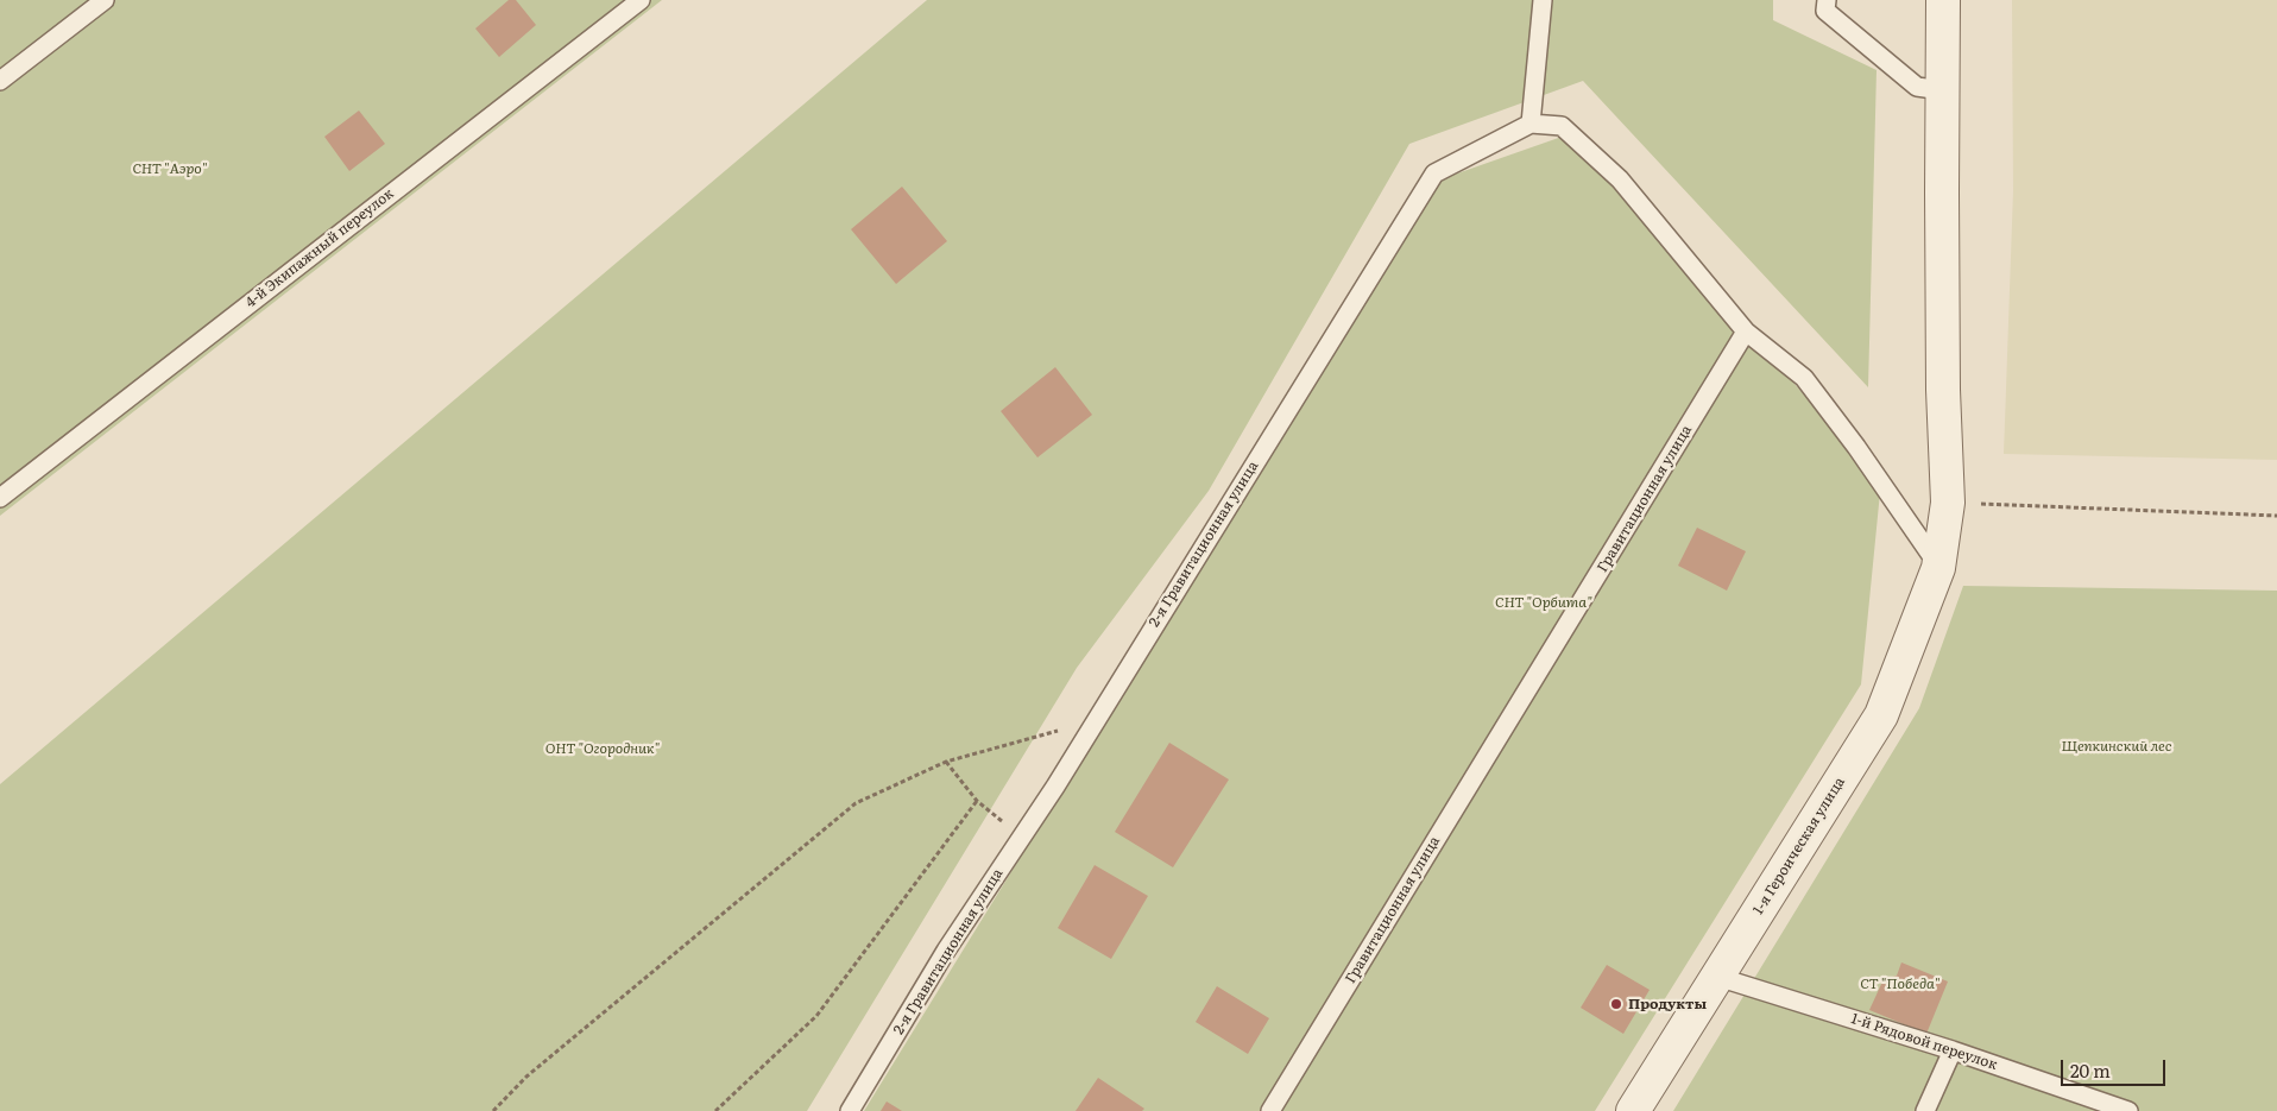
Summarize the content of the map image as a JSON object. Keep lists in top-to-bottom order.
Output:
{
  "streets": {
    "street": ["1-я Героическая улица"],
    "lane": [
      "4-й Экипажный переулок",
      "Гравитационная улица",
      "2-я Гравитационная улица",
      "1-й Рядовой переулок"
    ]
  },
  "crossings": [
    ["1-я Героическая улица", "1-й Рядовой переулок"]
  ],
  "parks": [
    "СНТ \"Аэро\"",
    "СНТ \"Орбита\"",
    "Щепкинский лес",
    "ОНТ \"Огородник\"",
    "СТ \"Победа\""
  ],
  "places": ["Продукты"],
  "scale_bar": "20 m"
}
